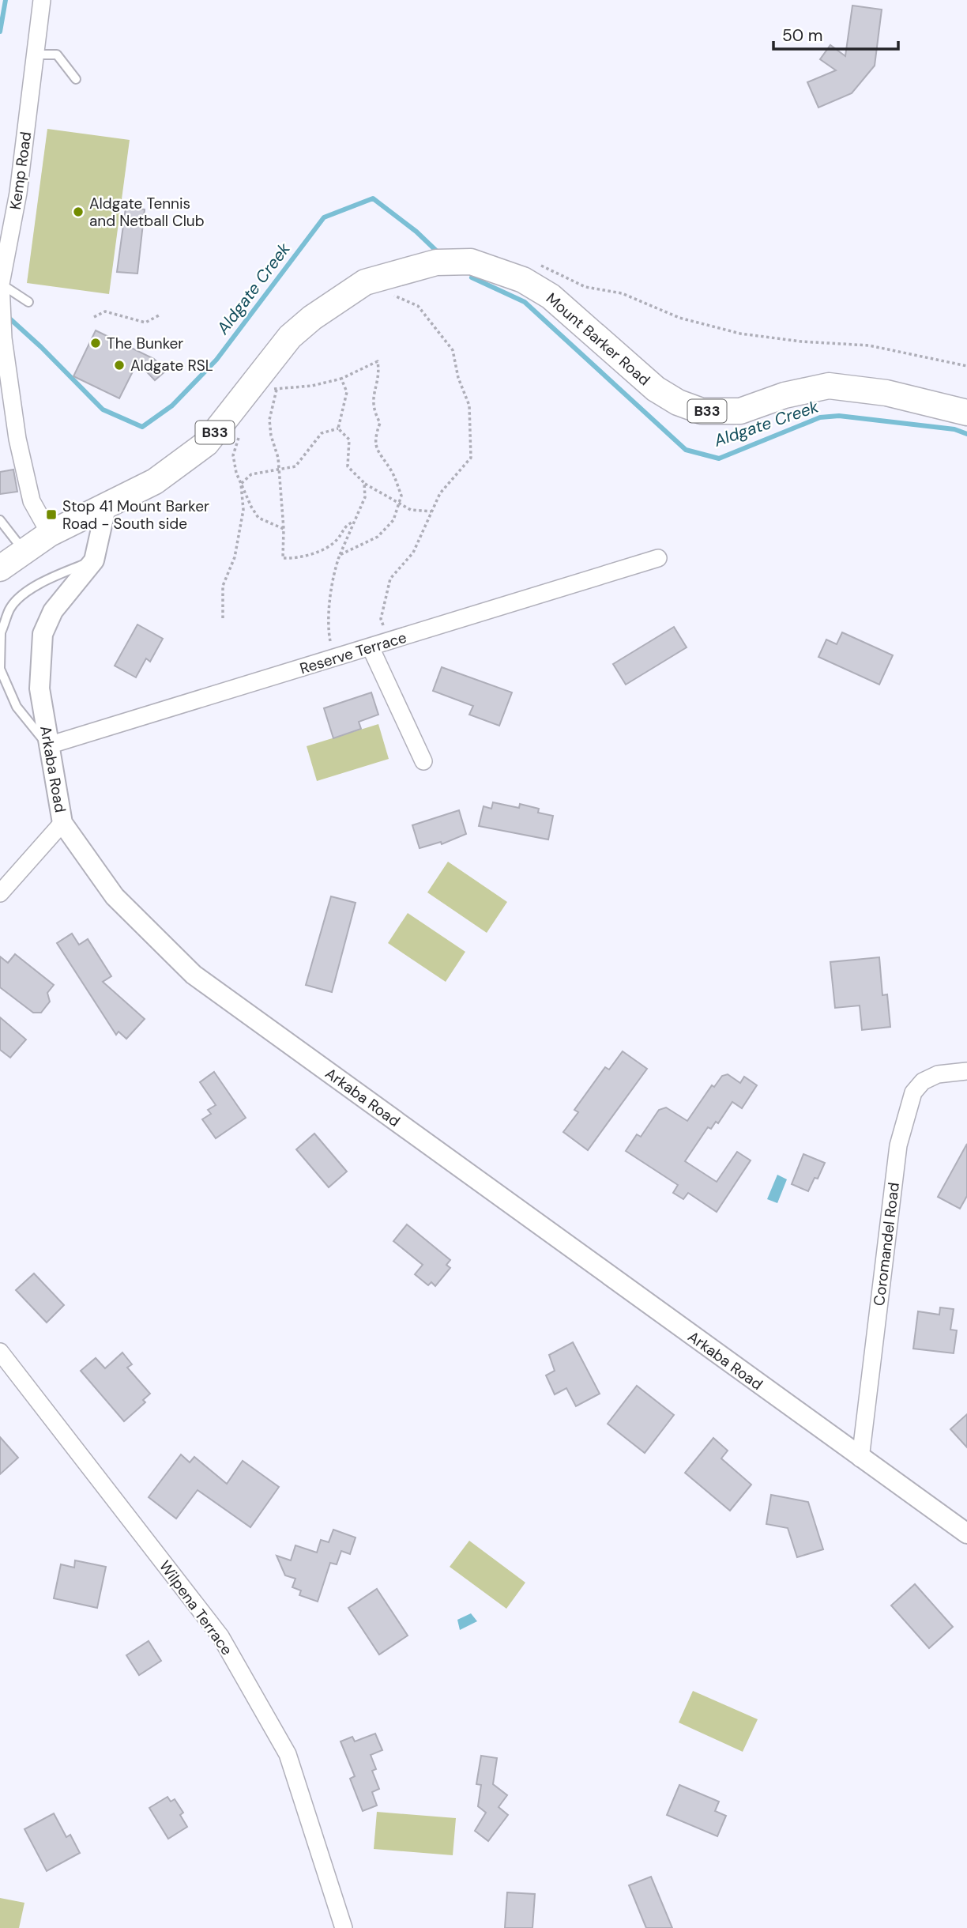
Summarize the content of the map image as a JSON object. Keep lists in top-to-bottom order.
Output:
{
  "streets": {
    "main road": ["Mount Barker Road", "B33"],
    "street": [
      "Kemp Road",
      "Reserve Terrace",
      "Arkaba Road",
      "Coromandel Road",
      "Wilpena Terrace"
    ]
  },
  "crossings": [
    ["Kemp Road", "Mount Barker Road"],
    ["Mount Barker Road", "Arkaba Road"],
    ["Reserve Terrace", "Arkaba Road"],
    ["Arkaba Road", "Coromandel Road"]
  ],
  "water": ["Aldgate Creek"],
  "places": {
    "other": ["Aldgate Tennis and Netball Club", "The Bunker", "Aldgate RSL"],
    "transit": ["Stop 41 Mount Barker Road - South side"]
  },
  "scale_bar": "50 m"
}
